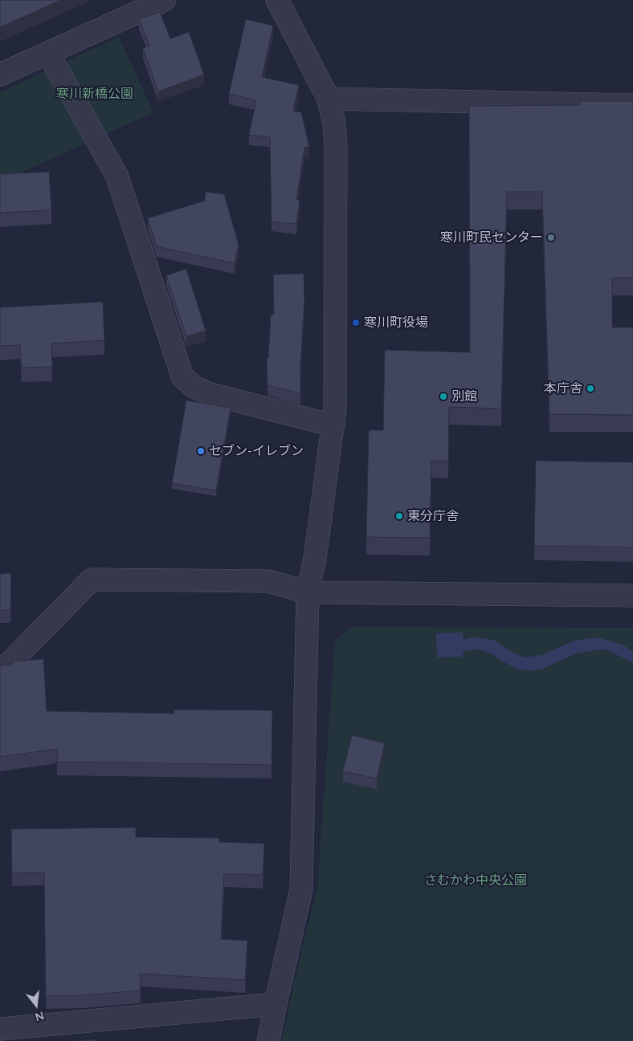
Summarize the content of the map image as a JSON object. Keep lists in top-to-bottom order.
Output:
{
  "parks": ["寒川新橋公園", "さむかわ中央公園"],
  "places": [
    "寒川町民センター",
    "寒川町役場",
    "本庁舎",
    "別館",
    "セブン-イレブン",
    "東分庁舎"
  ],
  "north": "bottom"
}
